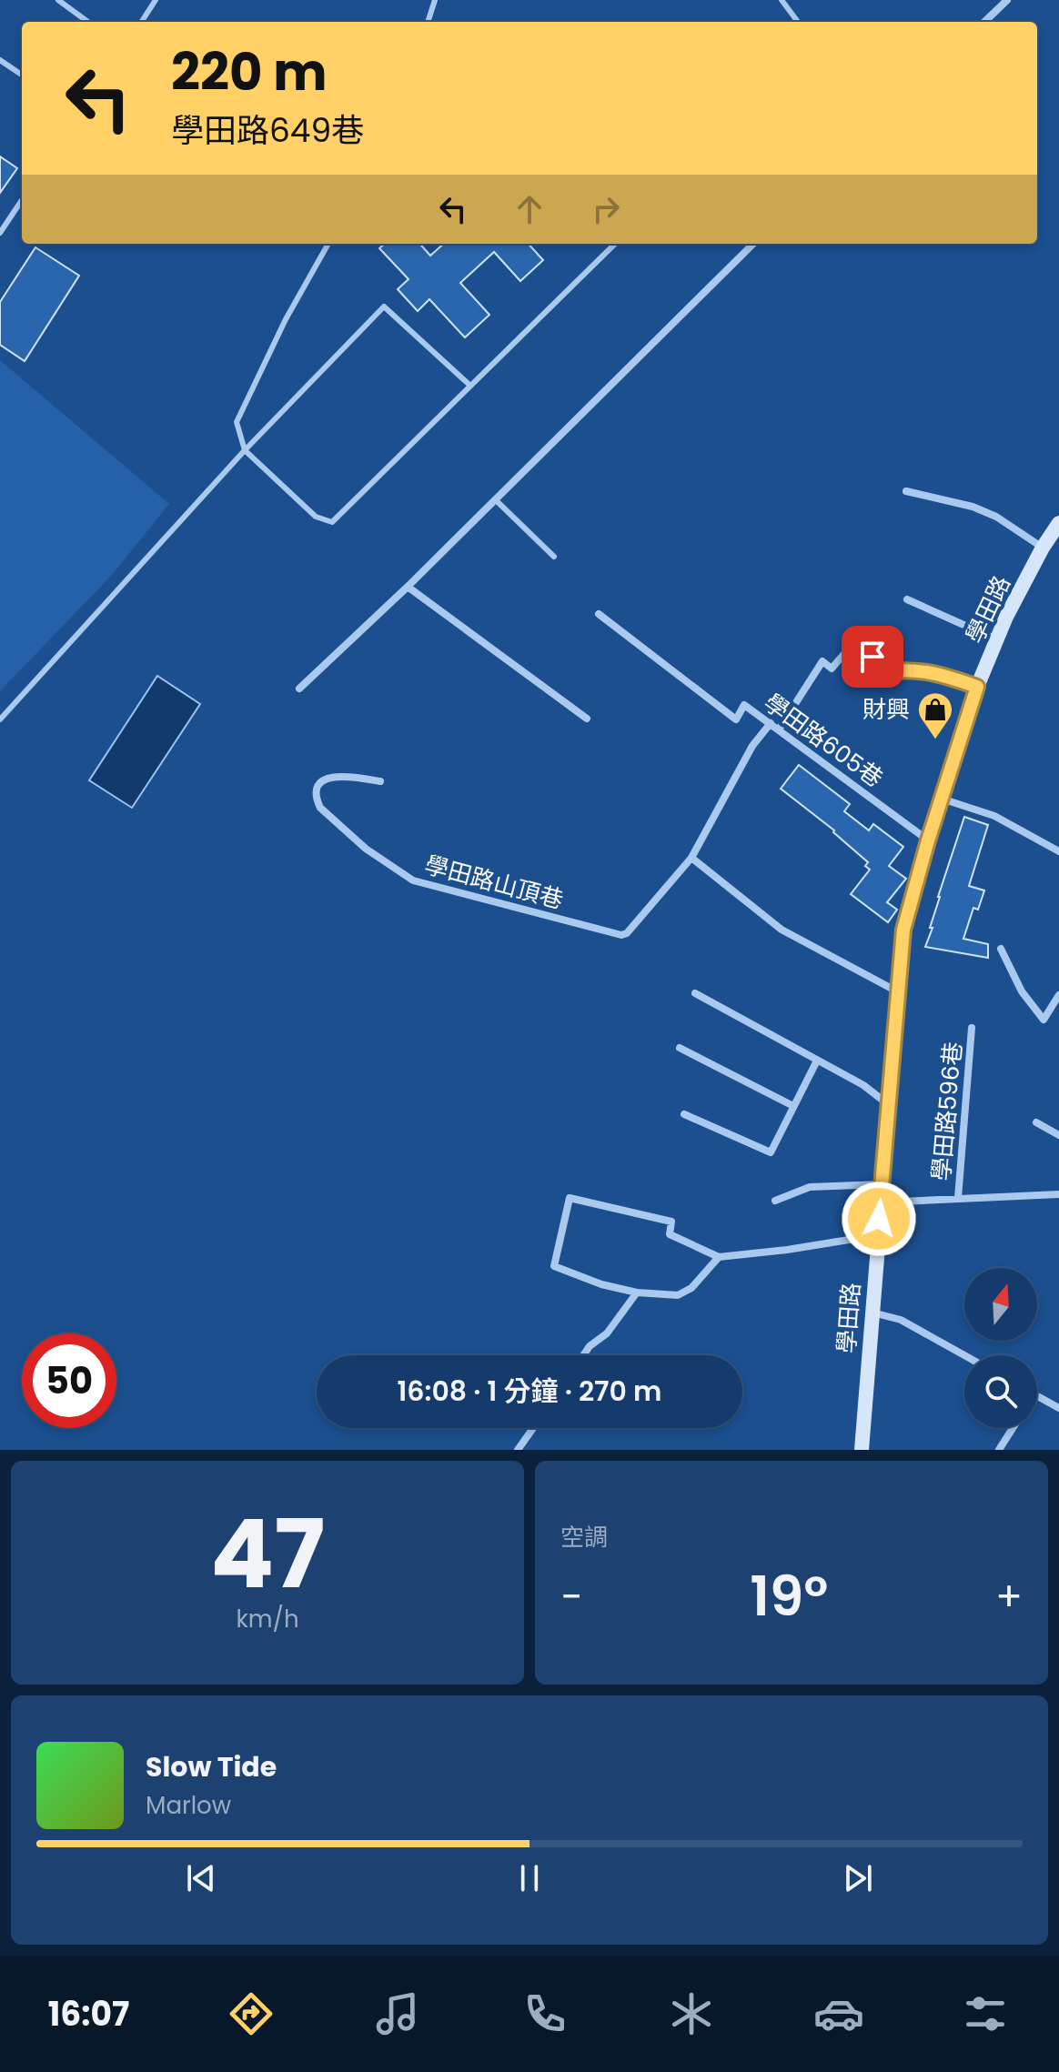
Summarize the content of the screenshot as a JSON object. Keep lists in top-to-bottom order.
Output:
{
  "streets": {
    "main road": ["學田路"],
    "street": ["學田路605巷", "學田路山頂巷", "學田路596巷"]
  },
  "crossings": [
    ["學田路", "學田路605巷"],
    ["學田路605巷", "學田路山頂巷"]
  ],
  "places": {
    "shop": ["財興"]
  },
  "north": "top",
  "page": {
    "turn": ["220 m", "學田路649巷"],
    "limit": "50",
    "trip": "16:08 · 1 分鐘 · 270 m",
    "tile": [
      ["47", "km/h"],
      "空調"
    ],
    "heat": ["−", "19°", "+"],
    "song": ["Slow Tide", "Marlow"],
    "tabs": "16:07"
  }
}
